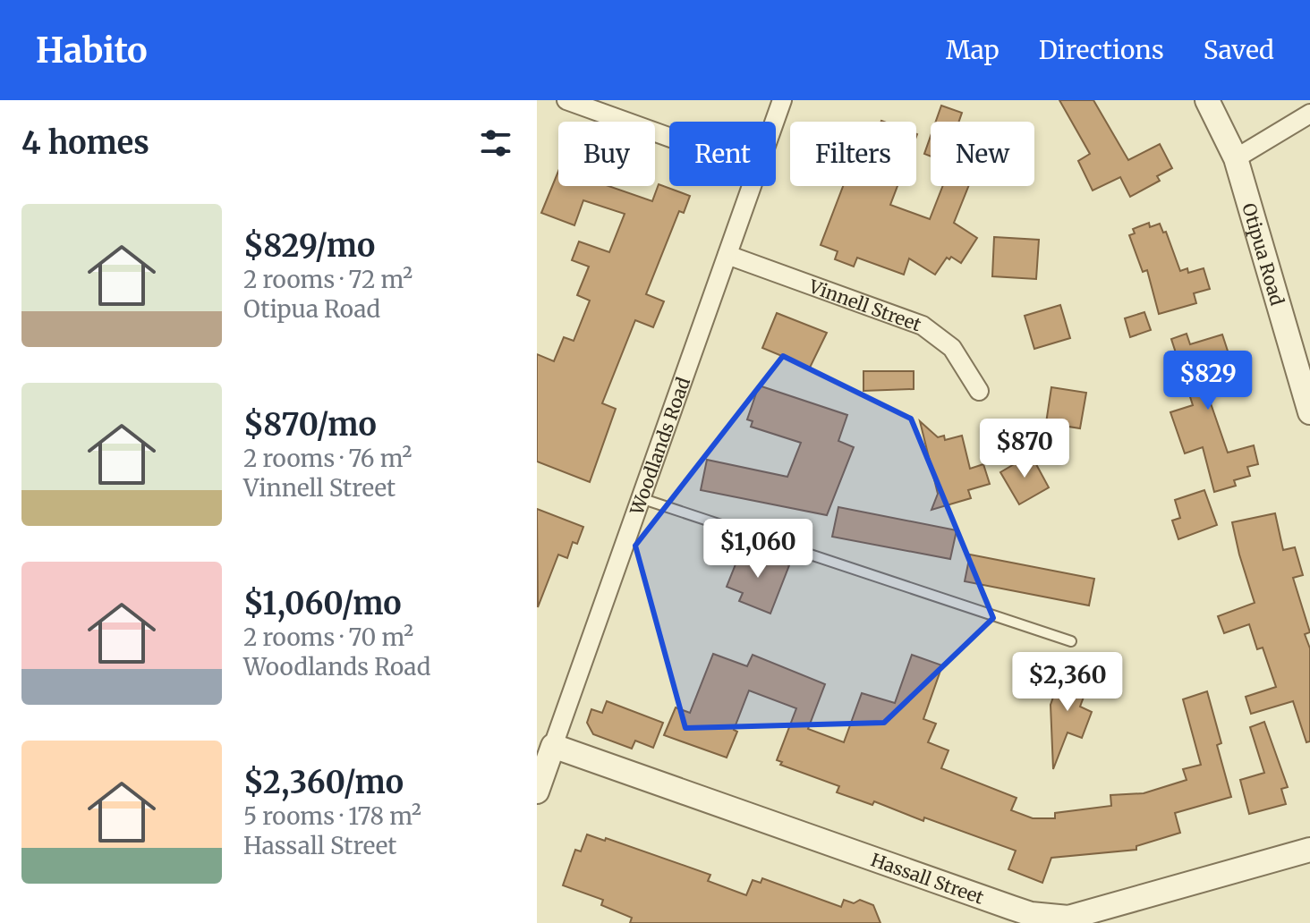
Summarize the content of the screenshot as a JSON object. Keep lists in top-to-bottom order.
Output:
{
  "streets": {
    "street": [
      "Otipua Road",
      "Vinnell Street",
      "Woodlands Road",
      "Hassall Street"
    ]
  },
  "crossings": [
    ["Vinnell Street", "Woodlands Road"],
    ["Woodlands Road", "Hassall Street"]
  ],
  "page": {
    "header": "Habito",
    "nav": ["Map", "Directions", "Saved"],
    "heading": "4 homes",
    "chip": [
      "Buy",
      "Rent",
      "Filters",
      "New"
    ],
    "list": [
      {
        "name": "$829/mo",
        "note": "2 rooms · 72 m² · Otipua Road"
      },
      {
        "name": "$870/mo",
        "note": "2 rooms · 76 m² · Vinnell Street"
      },
      {
        "name": "$1,060/mo",
        "note": "2 rooms · 70 m² · Woodlands Road"
      },
      {
        "name": "$2,360/mo",
        "note": "5 rooms · 178 m² · Hassall Street"
      }
    ],
    "price": [
      "$829",
      "$870",
      "$1,060",
      "$2,360"
    ]
  }
}
